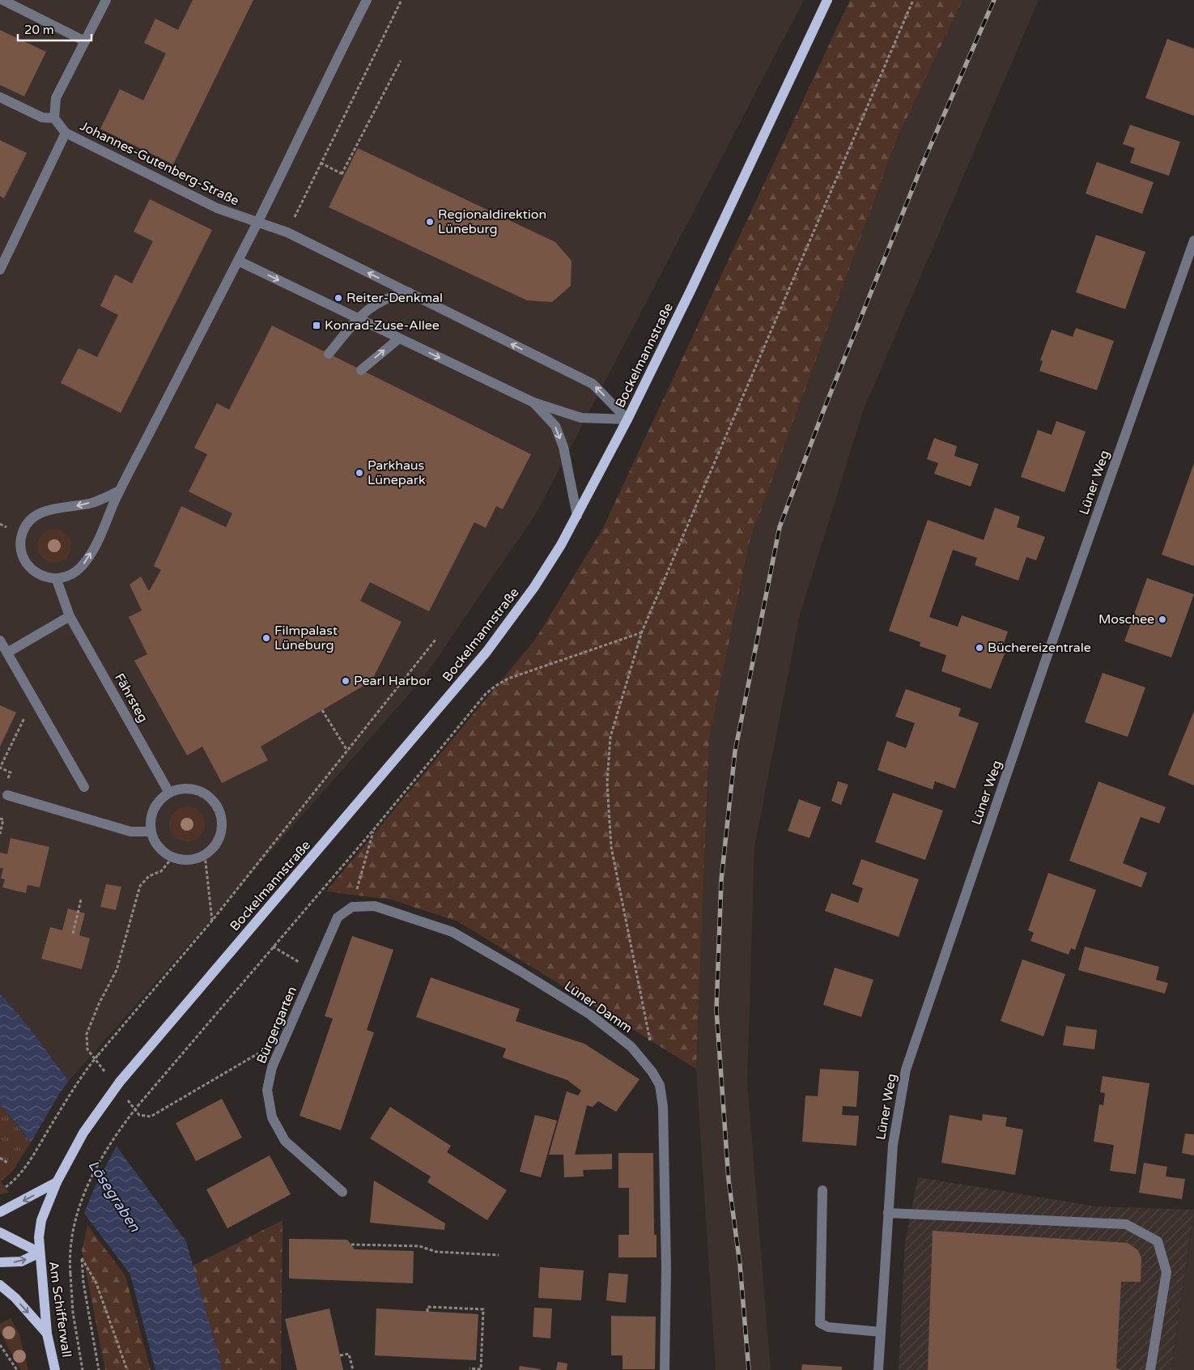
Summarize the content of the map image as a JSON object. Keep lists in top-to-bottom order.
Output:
{
  "streets": {
    "main road": ["Bockelmannstraße", "Am Schifferwall"],
    "street": [
      "Johannes-Gutenberg-Straße",
      "Lüner Weg",
      "Fährsteg",
      "Lüner Damm",
      "Bürgergarten"
    ]
  },
  "crossings": [
    ["Johannes-Gutenberg-Straße", "Bockelmannstraße"],
    ["Bockelmannstraße", "Am Schifferwall"],
    ["Lüner Damm", "Bürgergarten"]
  ],
  "water": ["Lösegraben"],
  "places": {
    "other": [
      "Regionaldirektion Lüneburg",
      "Reiter-Denkmal",
      "Parkhaus Lünepark",
      "Moschee",
      "Filmpalast Lüneburg",
      "Büchereizentrale",
      "Pearl Harbor"
    ],
    "transit": ["Konrad-Zuse-Allee"]
  },
  "scale_bar": "20 m"
}
